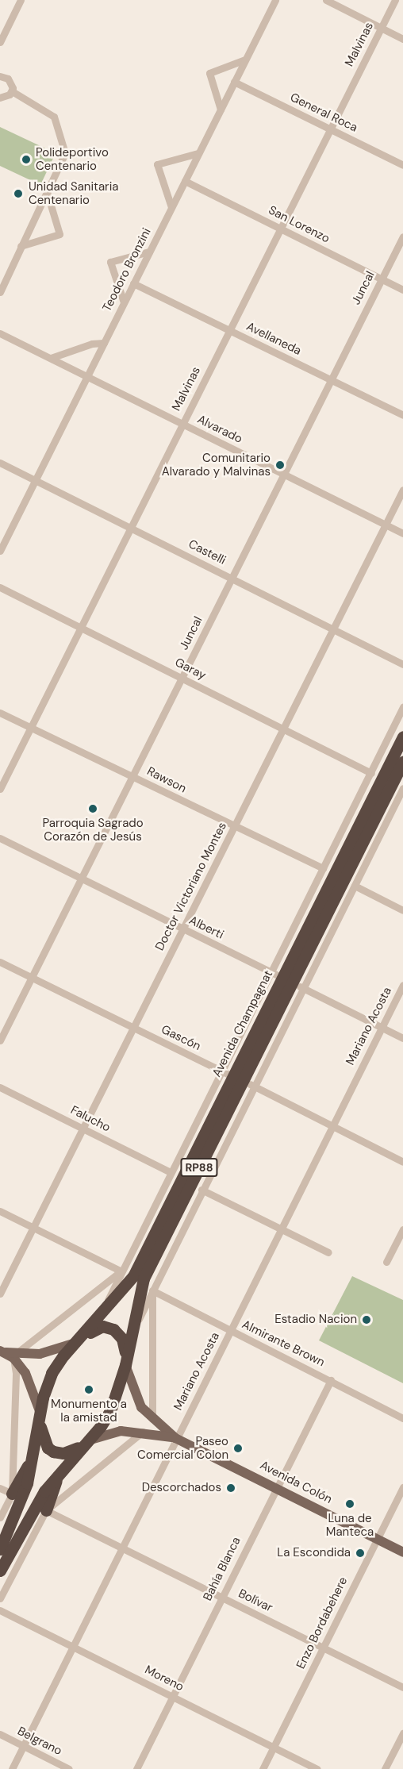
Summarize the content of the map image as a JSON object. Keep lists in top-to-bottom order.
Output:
{
  "streets": {
    "highway": ["Avenida Champagnat", "RP88", "Avenida Colón"],
    "street": [
      "Malvinas",
      "General Roca",
      "San Lorenzo",
      "Teodoro Bronzini",
      "Juncal",
      "Avellaneda",
      "Alvarado",
      "Castelli",
      "Garay",
      "Rawson",
      "Doctor Victoriano Montes",
      "Alberti",
      "Mariano Acosta",
      "Gascón",
      "Falucho",
      "Almirante Brown",
      "Bahía Blanca",
      "Bolívar",
      "Enzo Bordabehere",
      "Moreno",
      "Belgrano"
    ]
  },
  "crossings": [
    ["Malvinas", "General Roca"],
    ["Malvinas", "San Lorenzo"],
    ["Malvinas", "Avellaneda"],
    ["Malvinas", "Alvarado"],
    ["Malvinas", "Castelli"],
    ["Malvinas", "Garay"],
    ["Malvinas", "Rawson"],
    ["General Roca", "Teodoro Bronzini"],
    ["San Lorenzo", "Teodoro Bronzini"],
    ["San Lorenzo", "Juncal"],
    ["Teodoro Bronzini", "Avellaneda"],
    ["Teodoro Bronzini", "Alvarado"],
    ["Teodoro Bronzini", "Castelli"],
    ["Juncal", "Avellaneda"],
    ["Juncal", "Alvarado"],
    ["Juncal", "Castelli"],
    ["Juncal", "Garay"],
    ["Juncal", "Rawson"],
    ["Juncal", "Alberti"],
    ["Juncal", "Gascón"],
    ["Alvarado", "Doctor Victoriano Montes"],
    ["Castelli", "Doctor Victoriano Montes"],
    ["Garay", "Doctor Victoriano Montes"],
    ["Garay", "Avenida Champagnat"],
    ["Rawson", "Doctor Victoriano Montes"],
    ["Rawson", "Avenida Champagnat"],
    ["Doctor Victoriano Montes", "Alberti"],
    ["Doctor Victoriano Montes", "Gascón"],
    ["Doctor Victoriano Montes", "Falucho"],
    ["Alberti", "Avenida Champagnat"],
    ["Alberti", "Mariano Acosta"],
    ["Avenida Champagnat", "Gascón"],
    ["Avenida Champagnat", "Falucho"],
    ["Avenida Champagnat", "Almirante Brown"],
    ["Avenida Champagnat", "Avenida Colón"],
    ["Mariano Acosta", "Gascón"],
    ["Mariano Acosta", "Almirante Brown"],
    ["Mariano Acosta", "Avenida Colón"],
    ["Mariano Acosta", "Bolívar"],
    ["Mariano Acosta", "Moreno"],
    ["Mariano Acosta", "Belgrano"],
    ["Almirante Brown", "Bahía Blanca"],
    ["Avenida Colón", "Bahía Blanca"],
    ["Avenida Colón", "Enzo Bordabehere"],
    ["Bahía Blanca", "Bolívar"],
    ["Bahía Blanca", "Moreno"],
    ["Bolívar", "Enzo Bordabehere"],
    ["Enzo Bordabehere", "Moreno"]
  ],
  "places": [
    "Polideportivo Centenario",
    "Unidad Sanitaria Centenario",
    "Comunitario Alvarado y Malvinas",
    "Parroquia Sagrado Corazón de Jesús",
    "Estadio Nacion",
    "Monumento a la amistad",
    "Paseo Comercial Colon",
    "Descorchados",
    "Luna de Manteca",
    "La Escondida"
  ]
}
